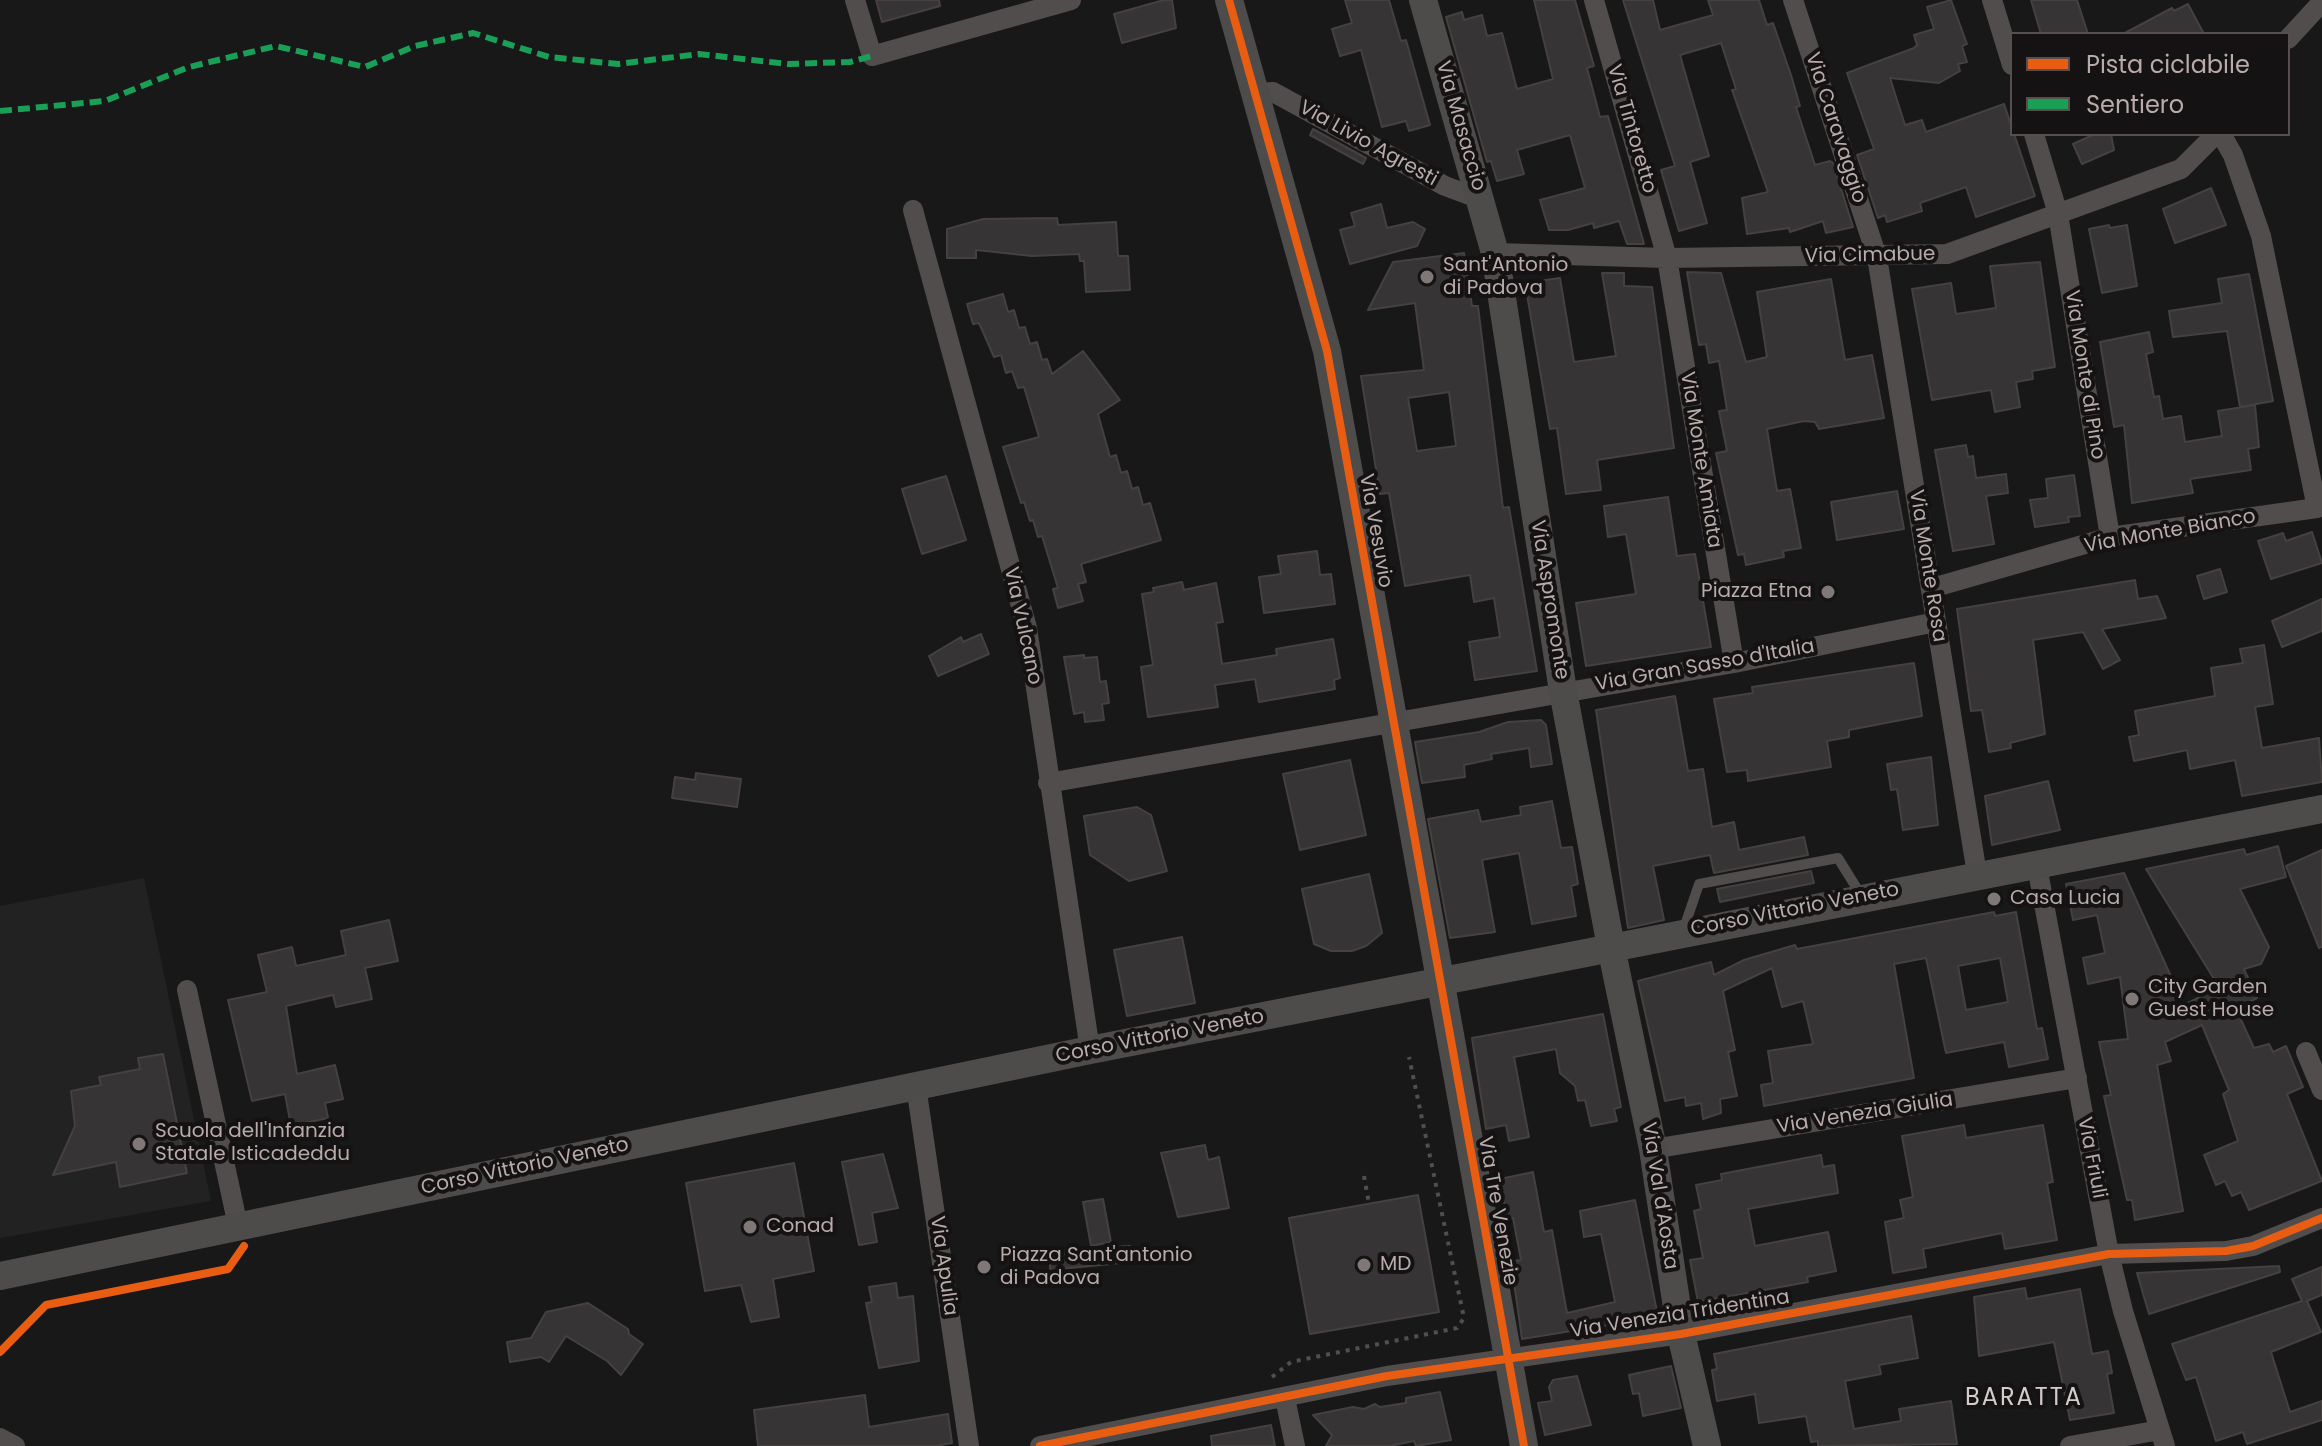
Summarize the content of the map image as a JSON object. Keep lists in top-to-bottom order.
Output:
{
  "streets": {
    "street": [
      "Via Masaccio",
      "Via Caravaggio",
      "Via Tintoretto",
      "Via Livio Agresti",
      "Via Cimabue",
      "Via Monte di Pino",
      "Via Monte Amiata",
      "Via Vesuvio",
      "Via Monte Bianco",
      "Via Monte Rosa",
      "Via Aspromonte",
      "Via Vulcano",
      "Via Gran Sasso d'Italia",
      "Corso Vittorio Veneto",
      "Via Venezia Giulia",
      "Via Friuli",
      "Via Val d'Aosta",
      "Via Tre Venezie",
      "Via Apulia",
      "Via Venezia Tridentina"
    ]
  },
  "crossings": [
    ["Via Masaccio", "Via Livio Agresti"],
    ["Via Masaccio", "Via Cimabue"],
    ["Via Masaccio", "Via Aspromonte"],
    ["Via Caravaggio", "Via Cimabue"],
    ["Via Caravaggio", "Via Monte Rosa"],
    ["Via Tintoretto", "Via Cimabue"],
    ["Via Tintoretto", "Via Monte Amiata"],
    ["Via Livio Agresti", "Via Vesuvio"],
    ["Via Cimabue", "Via Monte di Pino"],
    ["Via Cimabue", "Via Monte Amiata"],
    ["Via Cimabue", "Via Monte Rosa"],
    ["Via Cimabue", "Via Aspromonte"],
    ["Via Monte di Pino", "Via Monte Bianco"],
    ["Via Monte Amiata", "Via Gran Sasso d'Italia"],
    ["Via Vesuvio", "Via Gran Sasso d'Italia"],
    ["Via Vesuvio", "Corso Vittorio Veneto"],
    ["Via Vesuvio", "Via Tre Venezie"],
    ["Via Monte Bianco", "Via Monte Rosa"],
    ["Via Monte Rosa", "Via Gran Sasso d'Italia"],
    ["Via Monte Rosa", "Corso Vittorio Veneto"],
    ["Via Aspromonte", "Via Gran Sasso d'Italia"],
    ["Via Aspromonte", "Corso Vittorio Veneto"],
    ["Via Aspromonte", "Via Val d'Aosta"],
    ["Via Vulcano", "Via Gran Sasso d'Italia"],
    ["Via Vulcano", "Corso Vittorio Veneto"],
    ["Corso Vittorio Veneto", "Via Friuli"],
    ["Corso Vittorio Veneto", "Via Val d'Aosta"],
    ["Corso Vittorio Veneto", "Via Tre Venezie"],
    ["Corso Vittorio Veneto", "Via Apulia"],
    ["Via Venezia Giulia", "Via Friuli"],
    ["Via Venezia Giulia", "Via Val d'Aosta"],
    ["Via Friuli", "Via Venezia Tridentina"],
    ["Via Val d'Aosta", "Via Venezia Tridentina"],
    ["Via Tre Venezie", "Via Venezia Tridentina"]
  ],
  "districts": ["BARATTA"],
  "places": [
    "Sant'Antonio di Padova",
    "Piazza Etna",
    "Casa Lucia",
    "City Garden Guest House",
    "Scuola dell'Infanzia Statale Isticadeddu",
    "Conad",
    "MD",
    "Piazza Sant'antonio di Padova"
  ],
  "legend": ["Pista ciclabile", "Sentiero"]
}
